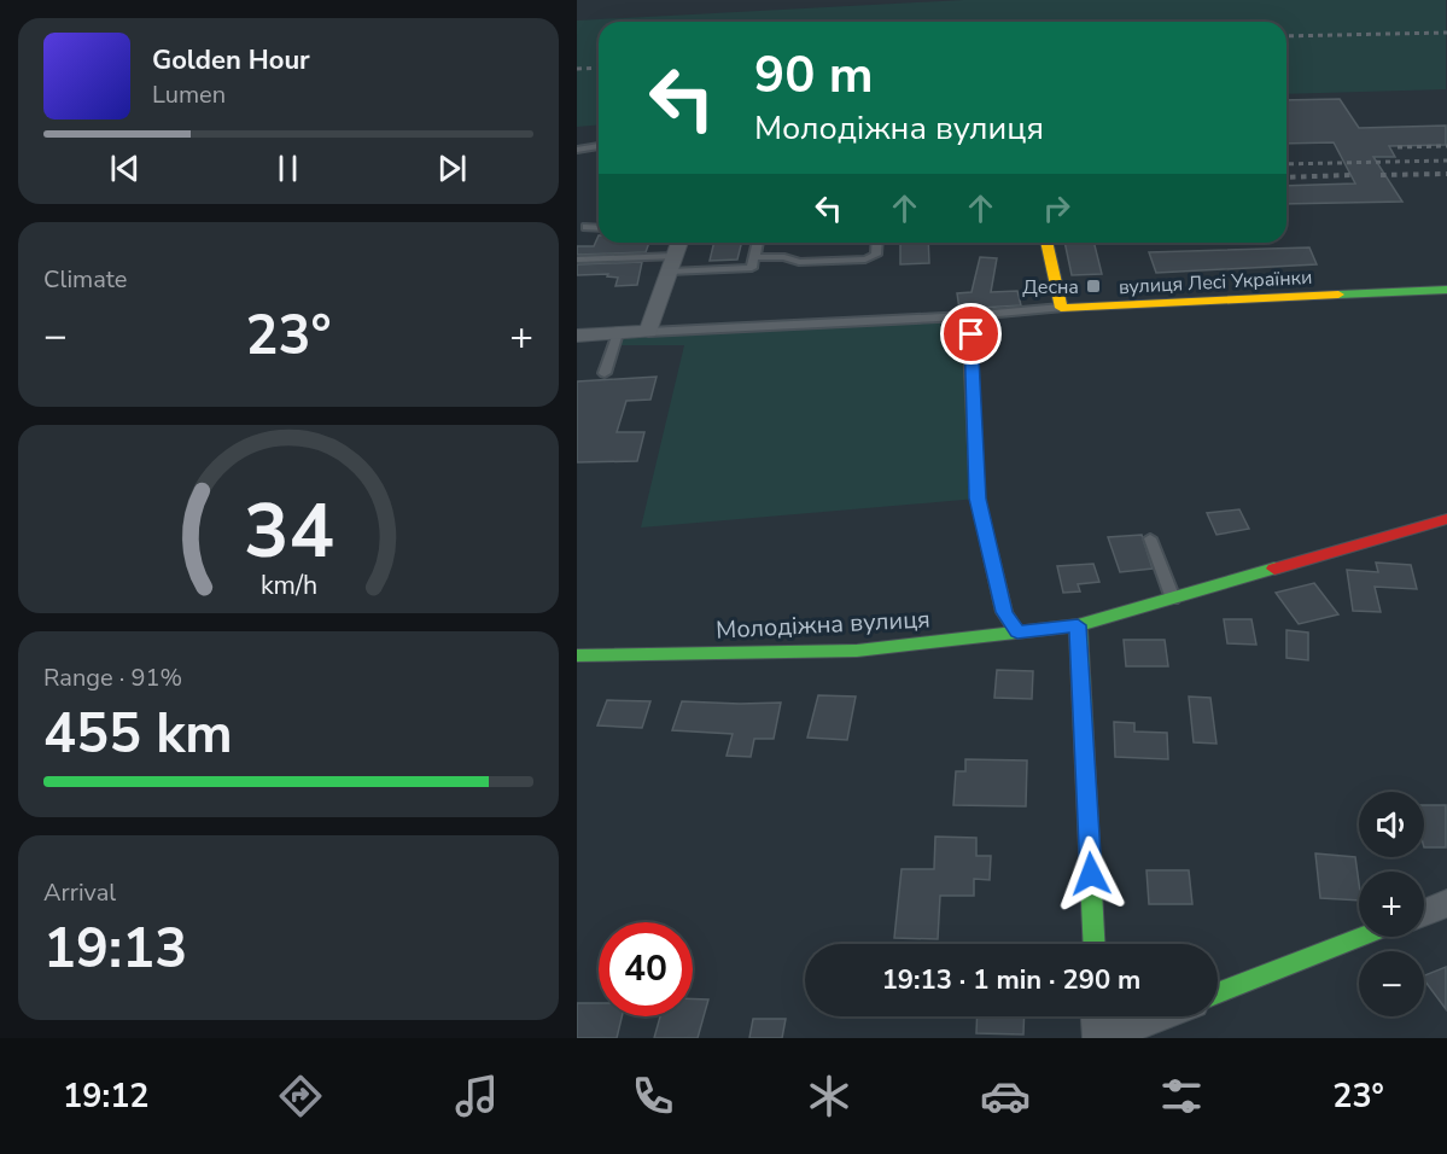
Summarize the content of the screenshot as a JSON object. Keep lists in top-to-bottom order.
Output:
{
  "streets": {
    "street": ["вулиця Лесі Українки", "Молодіжна вулиця"]
  },
  "places": {
    "transit": ["Десна"]
  },
  "page": {
    "turn": ["90 m", "Молодіжна вулиця"],
    "song": ["Golden Hour", "Lumen"],
    "tile": [
      "Climate",
      ["Range · 91%", "455 km"],
      ["Arrival", "19:13"]
    ],
    "heat": ["−", "23°", "+"],
    "map_buttons": ["+", "−"],
    "limit": "40",
    "trip": "19:13 · 1 min · 290 m",
    "tabs": ["19:12", "23°"],
    "gauge": ["34", "km/h"]
  }
}
